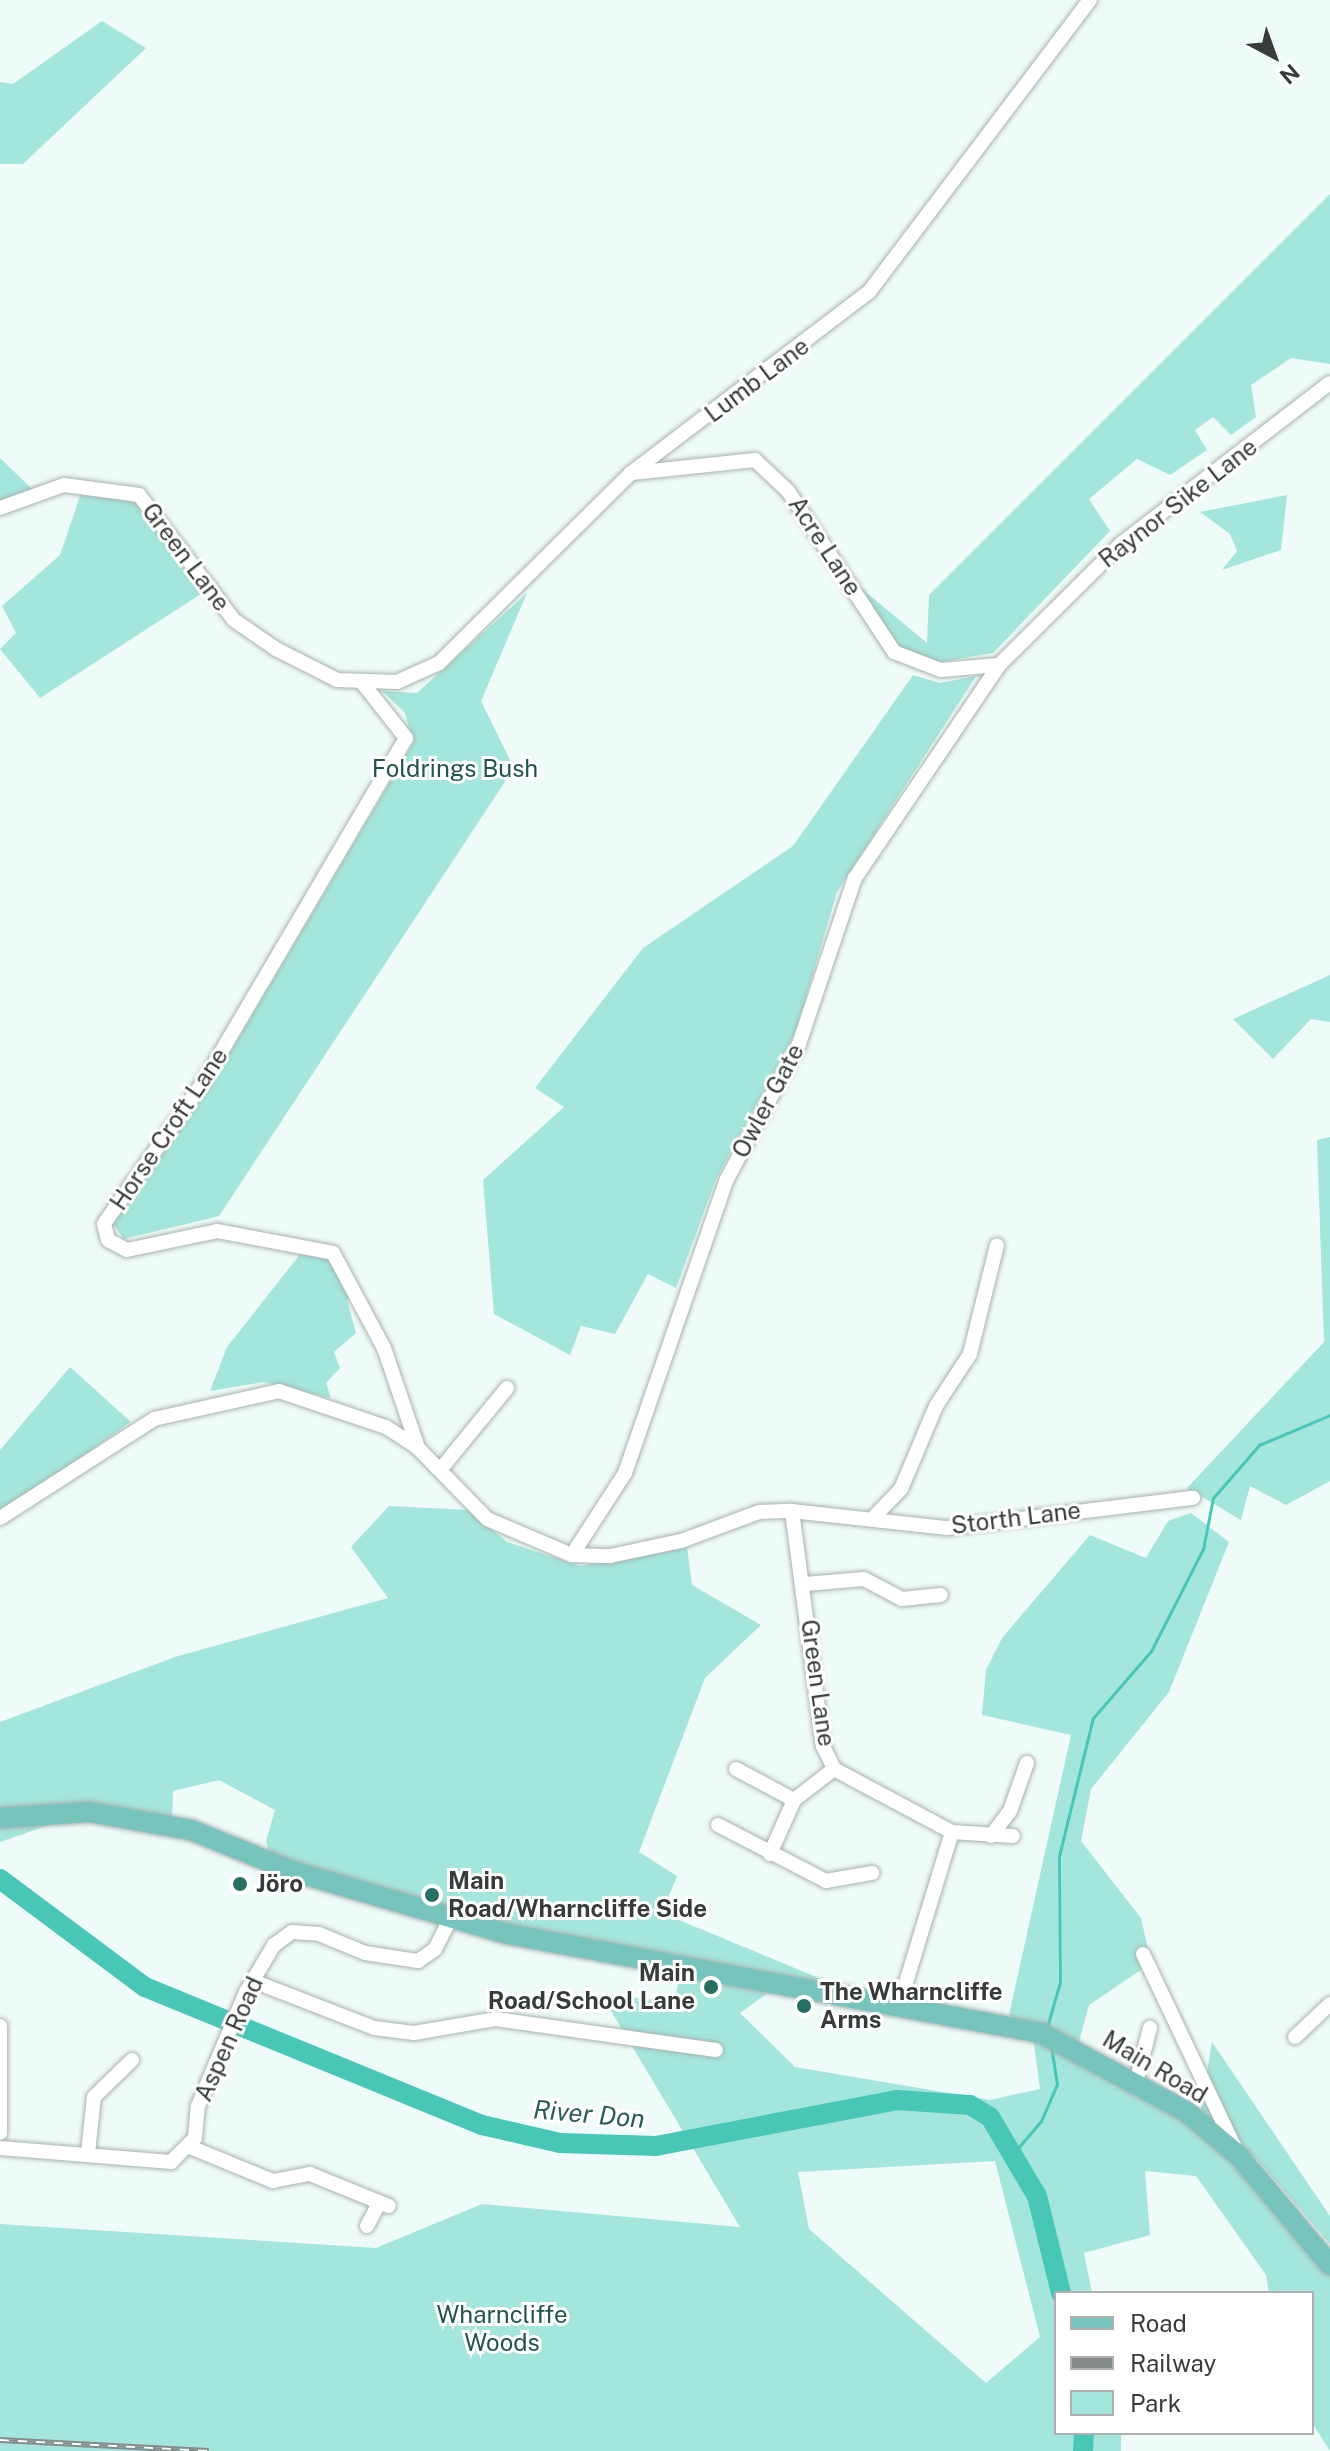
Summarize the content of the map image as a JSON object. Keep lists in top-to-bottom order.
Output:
{
  "streets": {
    "main road": ["Main Road"],
    "street": [
      "Lumb Lane",
      "Raynor Sike Lane",
      "Acre Lane",
      "Green Lane",
      "Owler Gate",
      "Horse Croft Lane",
      "Storth Lane",
      "Aspen Road"
    ]
  },
  "crossings": [
    ["Lumb Lane", "Acre Lane"],
    ["Lumb Lane", "Green Lane"],
    ["Lumb Lane", "Horse Croft Lane"],
    ["Raynor Sike Lane", "Acre Lane"],
    ["Raynor Sike Lane", "Owler Gate"],
    ["Acre Lane", "Owler Gate"],
    ["Green Lane", "Horse Croft Lane"],
    ["Green Lane", "Storth Lane"],
    ["Aspen Road", "Main Road"]
  ],
  "water": ["River Don"],
  "parks": ["Foldrings Bush", "Wharncliffe Woods"],
  "places": [
    "Jöro",
    "Main Road/Wharncliffe Side",
    "Main Road/School Lane",
    "The Wharncliffe Arms"
  ],
  "legend": ["Road", "Railway", "Park"],
  "north": "bottom right"
}
